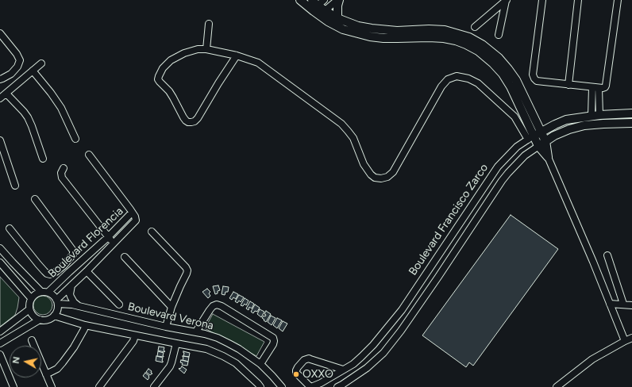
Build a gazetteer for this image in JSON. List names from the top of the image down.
{
  "streets": {
    "main road": ["Boulevard Francisco Zarco"],
    "street": ["Boulevard Florencia", "Boulevard Verona"]
  },
  "crossings": [
    ["Boulevard Florencia", "Boulevard Verona"]
  ],
  "places": ["OXXO"],
  "north": "left"
}
